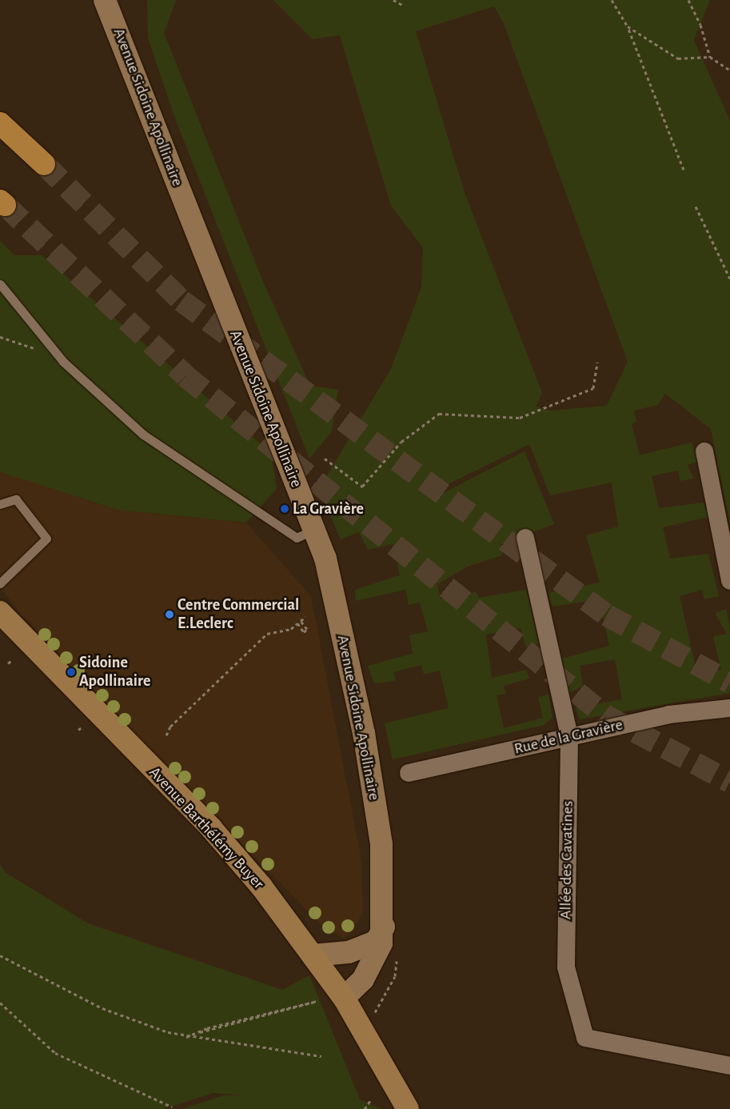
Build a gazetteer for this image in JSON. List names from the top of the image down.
{
  "streets": {
    "main road": ["Avenue Sidoine Apollinaire", "Avenue Barthélémy Buyer"],
    "street": ["Rue de la Gravière", "Allée des Cavatines"]
  },
  "crossings": [
    ["Avenue Sidoine Apollinaire", "Avenue Barthélémy Buyer"],
    ["Rue de la Gravière", "Allée des Cavatines"]
  ],
  "places": ["La Gravière", "Centre Commercial E.Leclerc", "Sidoine Apollinaire"]
}
